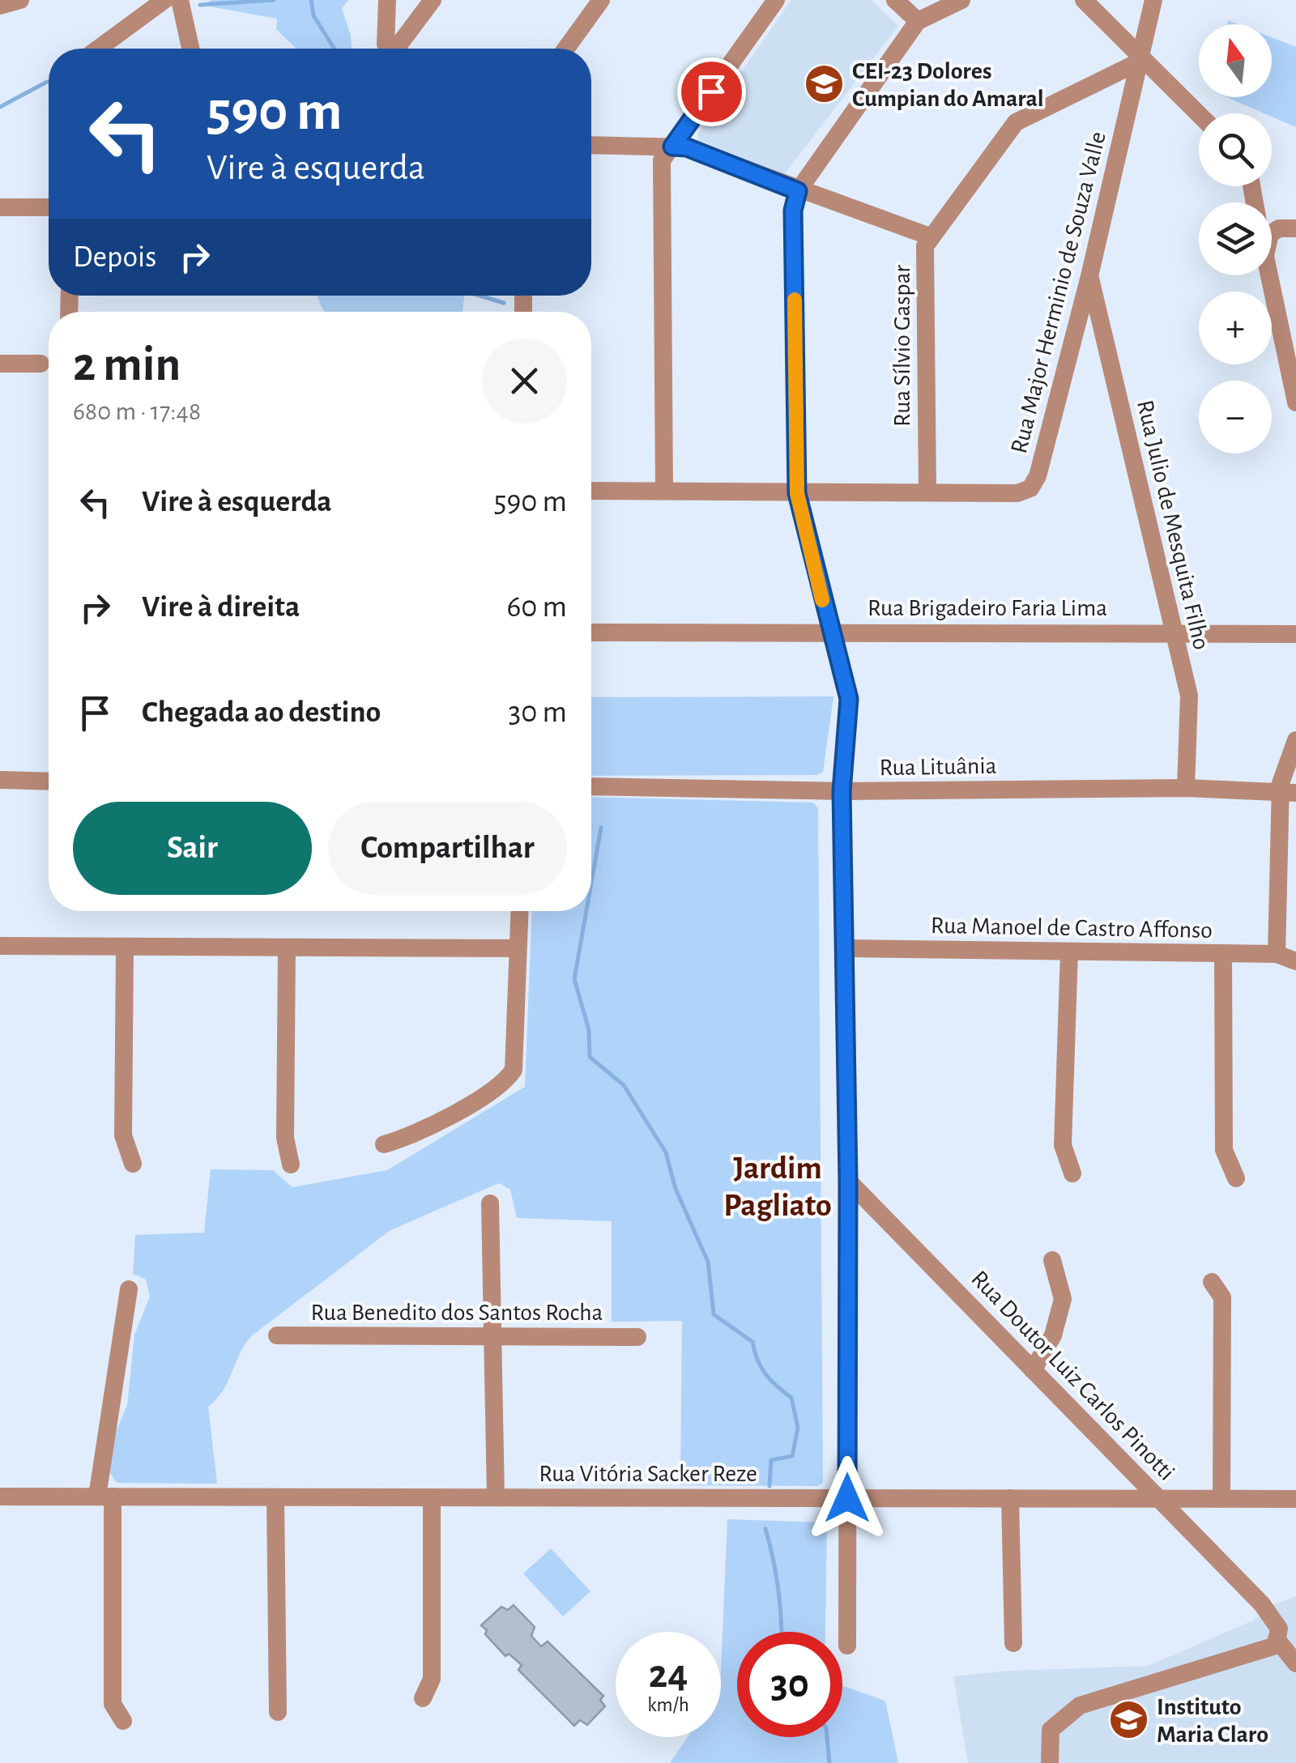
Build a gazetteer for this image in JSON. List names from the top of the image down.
{
  "streets": {
    "street": [
      "Rua Major Herminio de Souza Valle",
      "Rua Sílvio Gaspar",
      "Rua Julio de Mesquita Filho",
      "Rua Brigadeiro Faria Lima",
      "Rua Lituânia",
      "Rua Manoel de Castro Affonso",
      "Rua Benedito dos Santos Rocha",
      "Rua Doutor Luiz Carlos Pinotti",
      "Rua Vitória Sacker Reze"
    ]
  },
  "crossings": [
    ["Rua Major Herminio de Souza Valle", "Rua Sílvio Gaspar"],
    ["Rua Major Herminio de Souza Valle", "Rua Julio de Mesquita Filho"],
    ["Rua Julio de Mesquita Filho", "Rua Brigadeiro Faria Lima"],
    ["Rua Julio de Mesquita Filho", "Rua Lituânia"],
    ["Rua Doutor Luiz Carlos Pinotti", "Rua Vitória Sacker Reze"]
  ],
  "districts": ["Jardim Pagliato"],
  "places": {
    "school or university": ["CEI-23 Dolores Cumpian do Amaral", "Instituto Maria Claro"]
  },
  "north": "top",
  "page": {
    "map_buttons": ["+", "−"],
    "turn": ["590 m", "Vire à esquerda"],
    "then": "Depois",
    "heading": ["2 min", "680 m · 17:48"],
    "list": [
      {
        "name": "Vire à esquerda",
        "value": "590 m"
      },
      {
        "name": "Vire à direita",
        "value": "60 m"
      },
      {
        "name": "Chegada ao destino",
        "value": "30 m"
      }
    ],
    "buttons": ["Sair", "Compartilhar"],
    "speed": "24 km/h",
    "limit": "30"
  }
}
